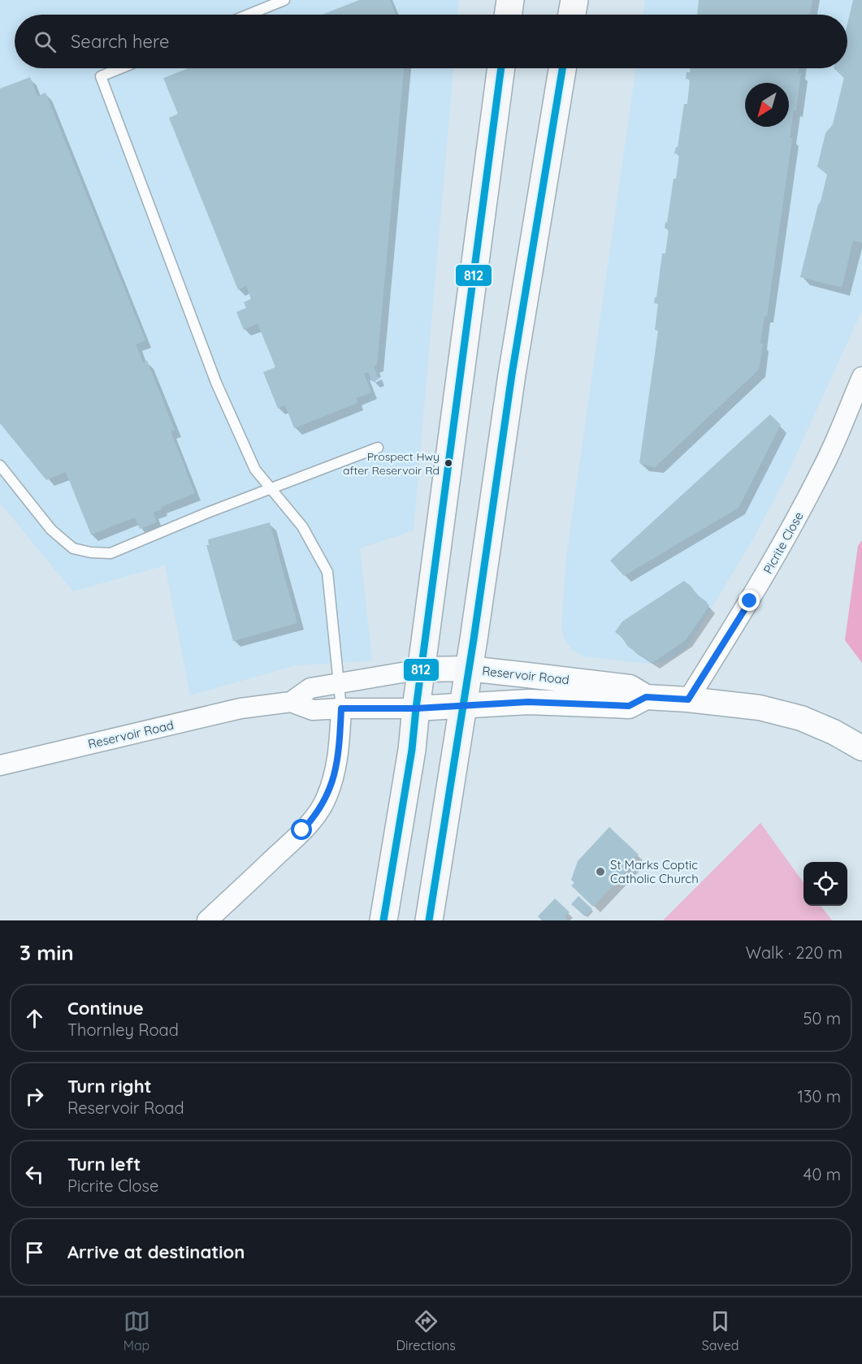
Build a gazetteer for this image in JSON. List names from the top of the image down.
{
  "streets": {
    "street": ["Picrite Close", "Reservoir Road"]
  },
  "crossings": [
    ["Picrite Close", "Reservoir Road"]
  ],
  "places": ["Prospect Hwy after Reservoir Rd", "St Marks Coptic Catholic Church"],
  "lines": ["transit line 812"],
  "north": "bottom left",
  "page": {
    "search": "Search here",
    "heading": ["3 min", "Walk · 220 m"],
    "list": [
      ["Continue", "Thornley Road", "50 m"],
      ["Turn right", "Reservoir Road", "130 m"],
      ["Turn left", "Picrite Close", "40 m"],
      "Arrive at destination"
    ],
    "nav": ["Map", "Directions", "Saved"]
  }
}
